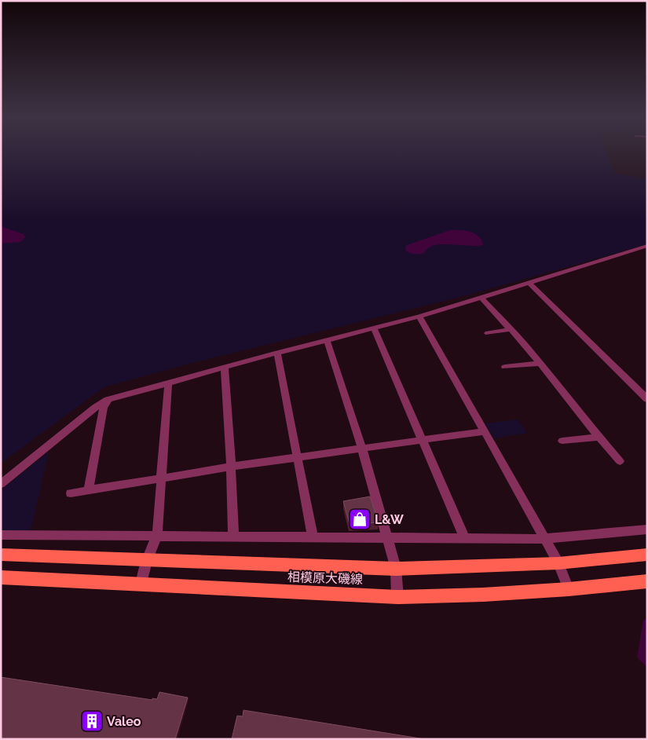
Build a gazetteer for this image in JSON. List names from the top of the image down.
{
  "streets": {
    "main road": ["相模原大磯線"]
  },
  "places": {
    "shop": ["L&W"],
    "building": ["Valeo"]
  }
}
